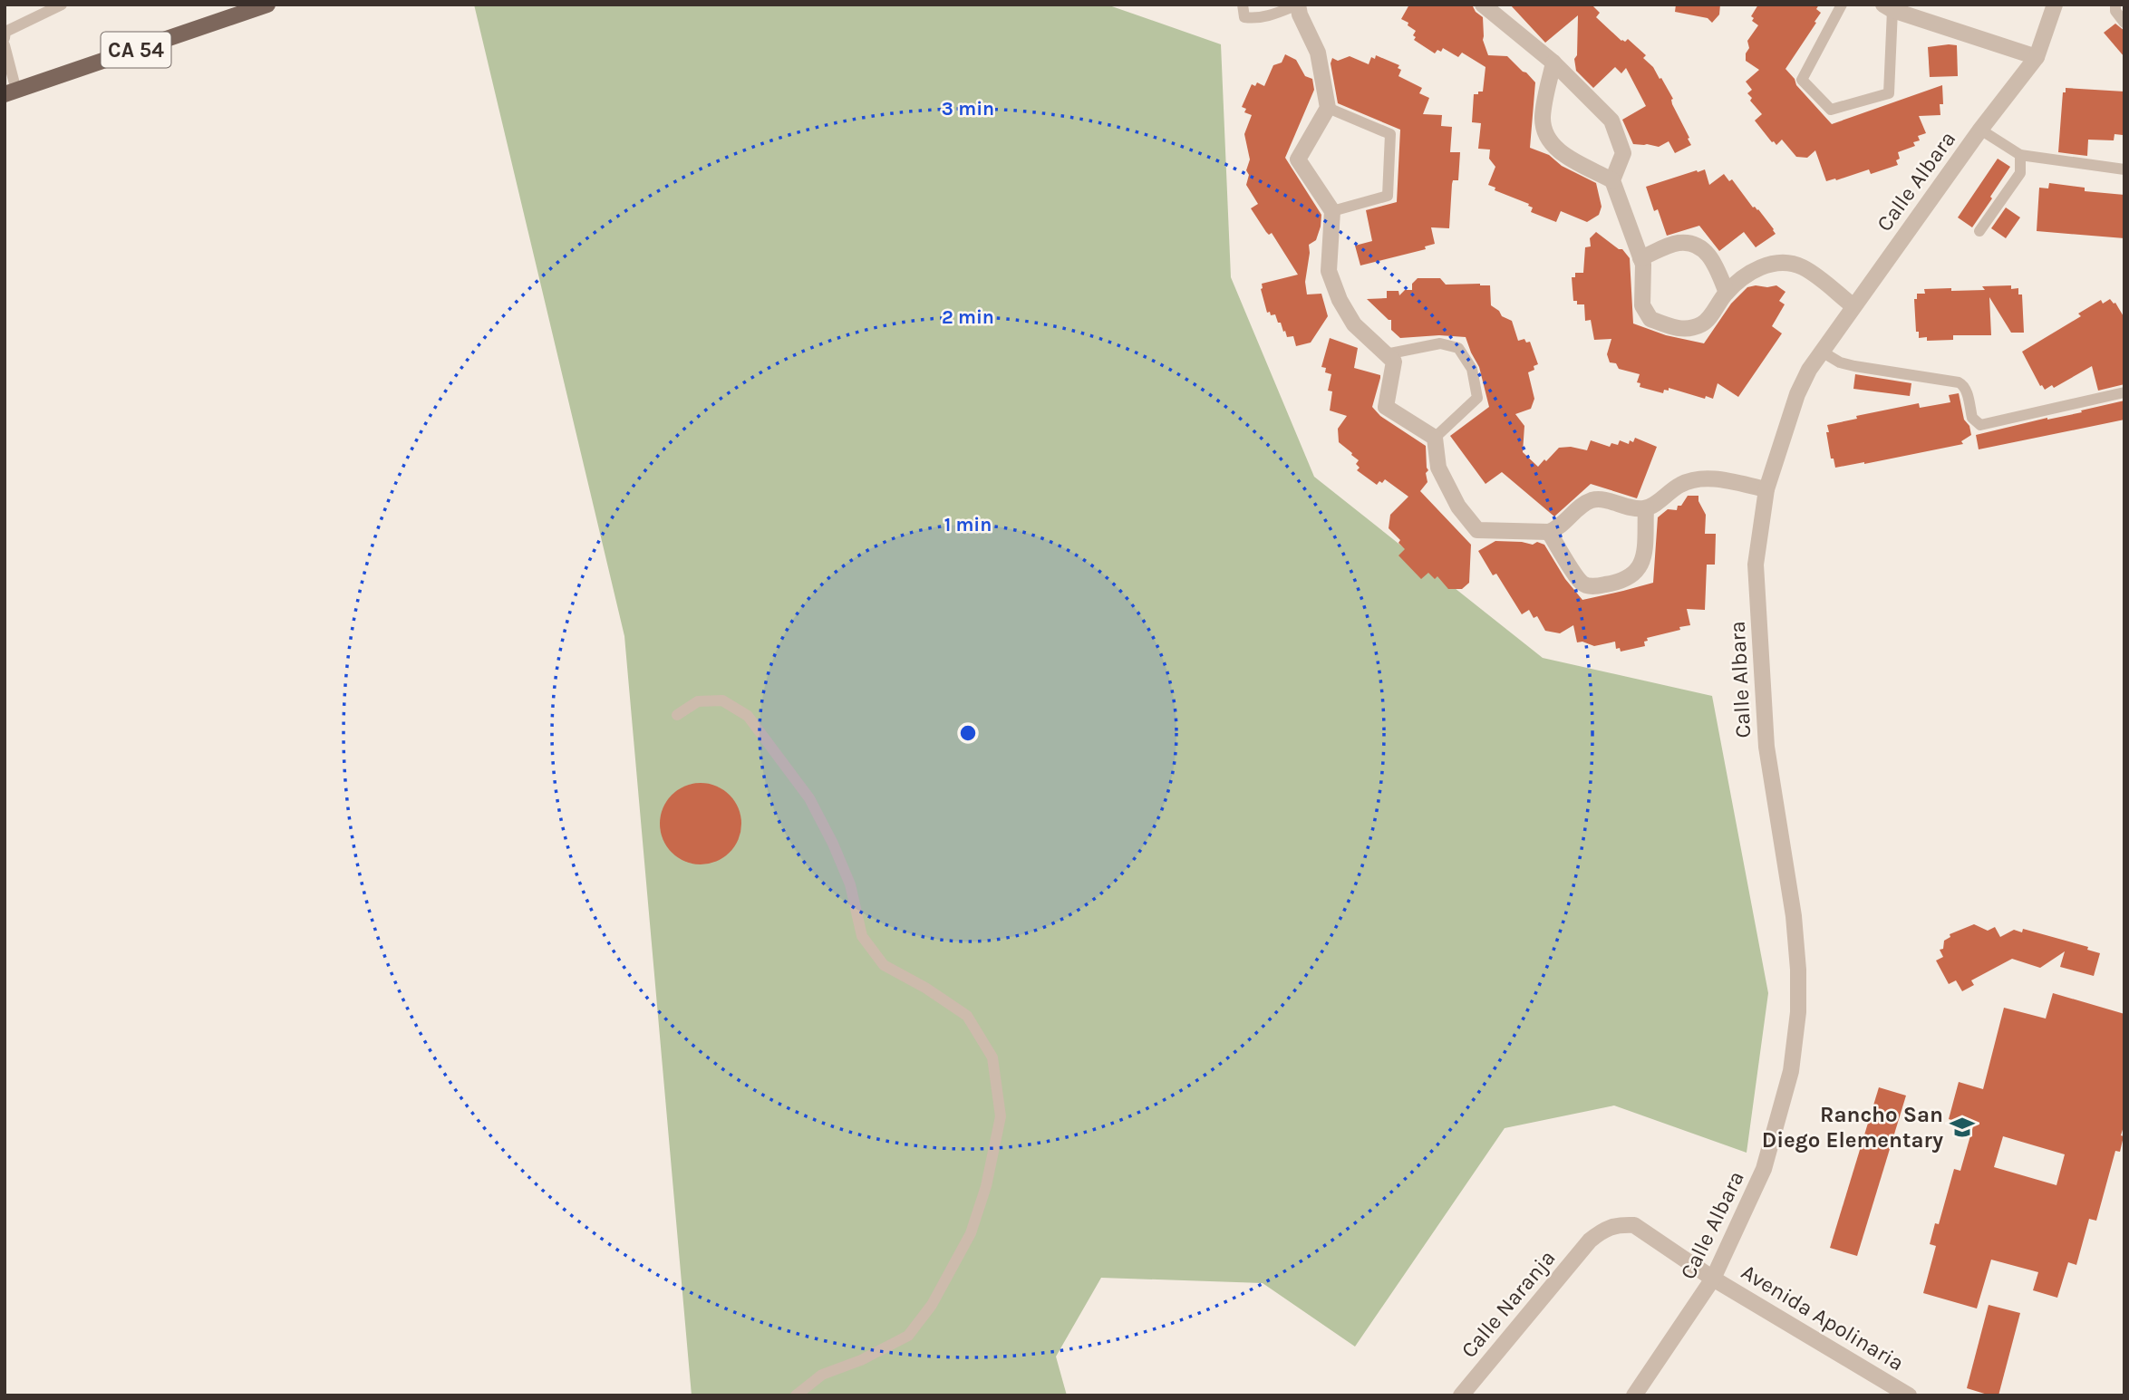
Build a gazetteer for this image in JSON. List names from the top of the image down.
{
  "streets": {
    "main road": ["CA 54"],
    "street": ["Calle Albara", "Calle Naranja", "Avenida Apolinaria"]
  },
  "crossings": [
    ["Calle Albara", "Calle Naranja"],
    ["Calle Albara", "Avenida Apolinaria"],
    ["Calle Naranja", "Avenida Apolinaria"]
  ],
  "places": {
    "school or university": ["Rancho San Diego Elementary"]
  },
  "rings": ["3 min", "2 min", "1 min"]
}
